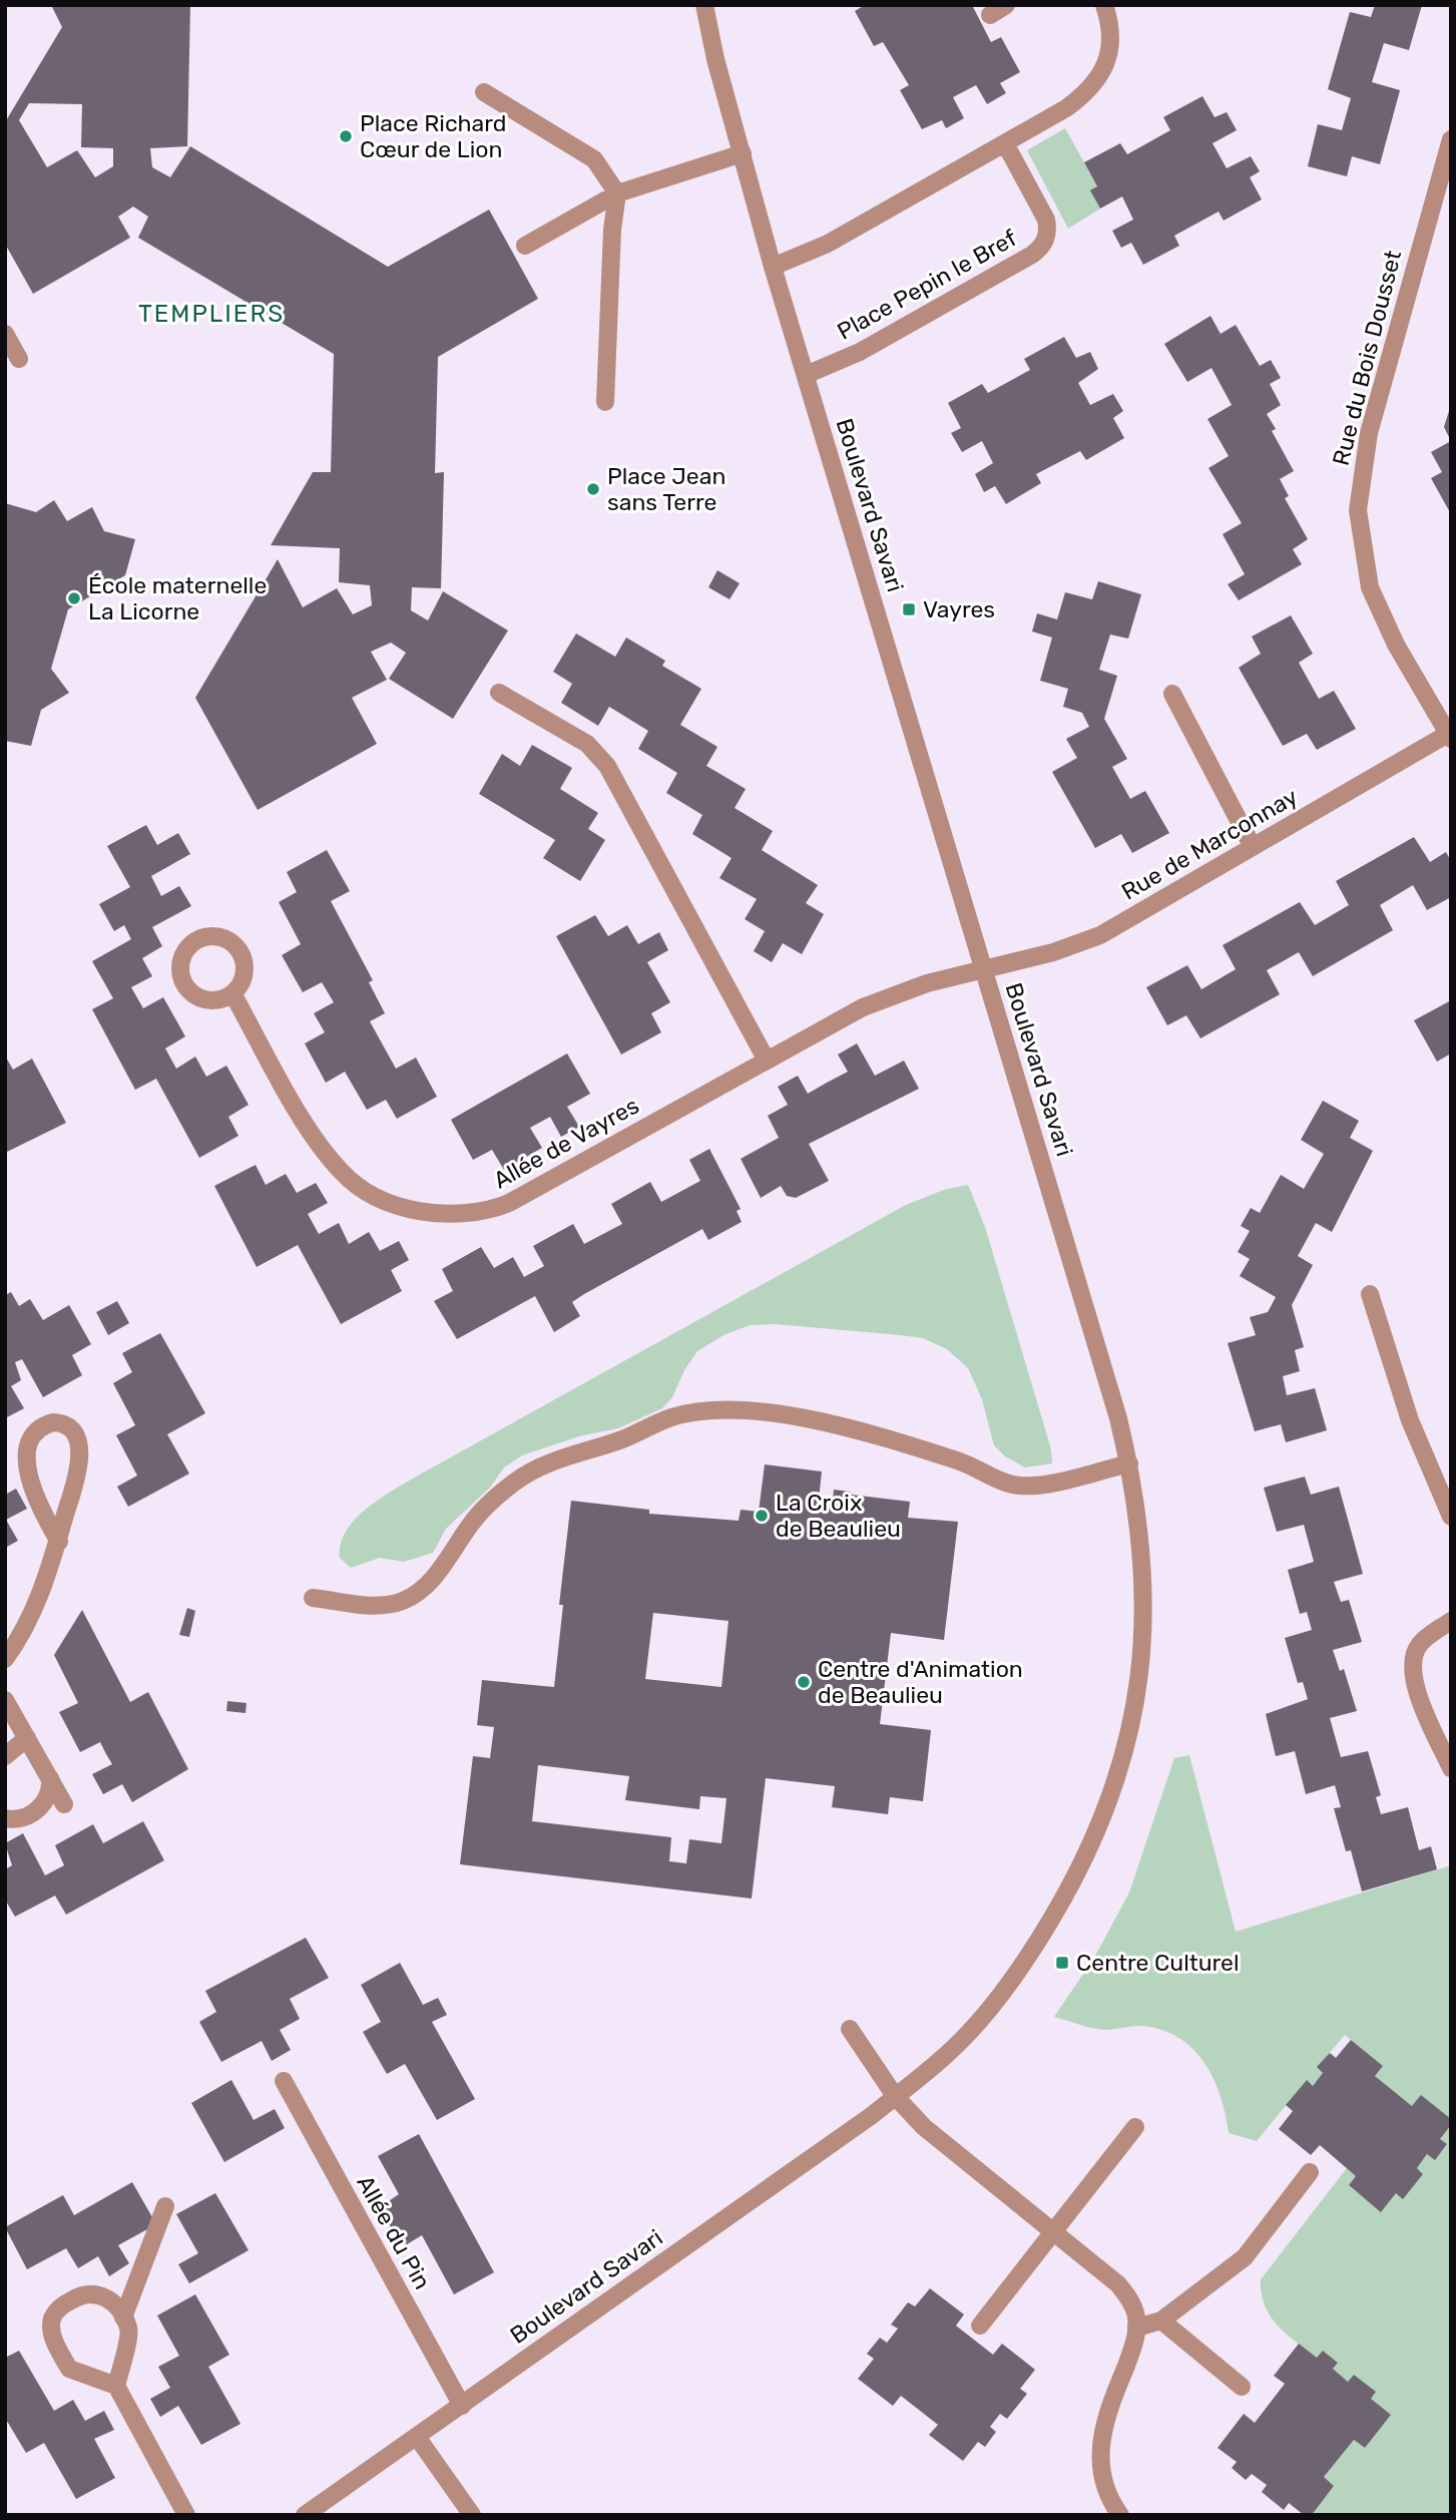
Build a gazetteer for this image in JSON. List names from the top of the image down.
{
  "streets": {
    "street": [
      "Place Pepin le Bref",
      "Rue du Bois Dousset",
      "Boulevard Savari",
      "Rue de Marconnay",
      "Allée de Vayres",
      "Allée du Pin"
    ]
  },
  "crossings": [
    ["Place Pepin le Bref", "Boulevard Savari"],
    ["Rue du Bois Dousset", "Rue de Marconnay"],
    ["Boulevard Savari", "Rue de Marconnay"],
    ["Boulevard Savari", "Allée de Vayres"],
    ["Boulevard Savari", "Allée du Pin"],
    ["Rue de Marconnay", "Allée de Vayres"]
  ],
  "districts": ["TEMPLIERS"],
  "places": {
    "other": [
      "Place Richard Cœur de Lion",
      "Place Jean sans Terre",
      "École maternelle La Licorne",
      "La Croix de Beaulieu",
      "Centre d'Animation de Beaulieu"
    ],
    "transit": ["Vayres", "Centre Culturel"]
  }
}
